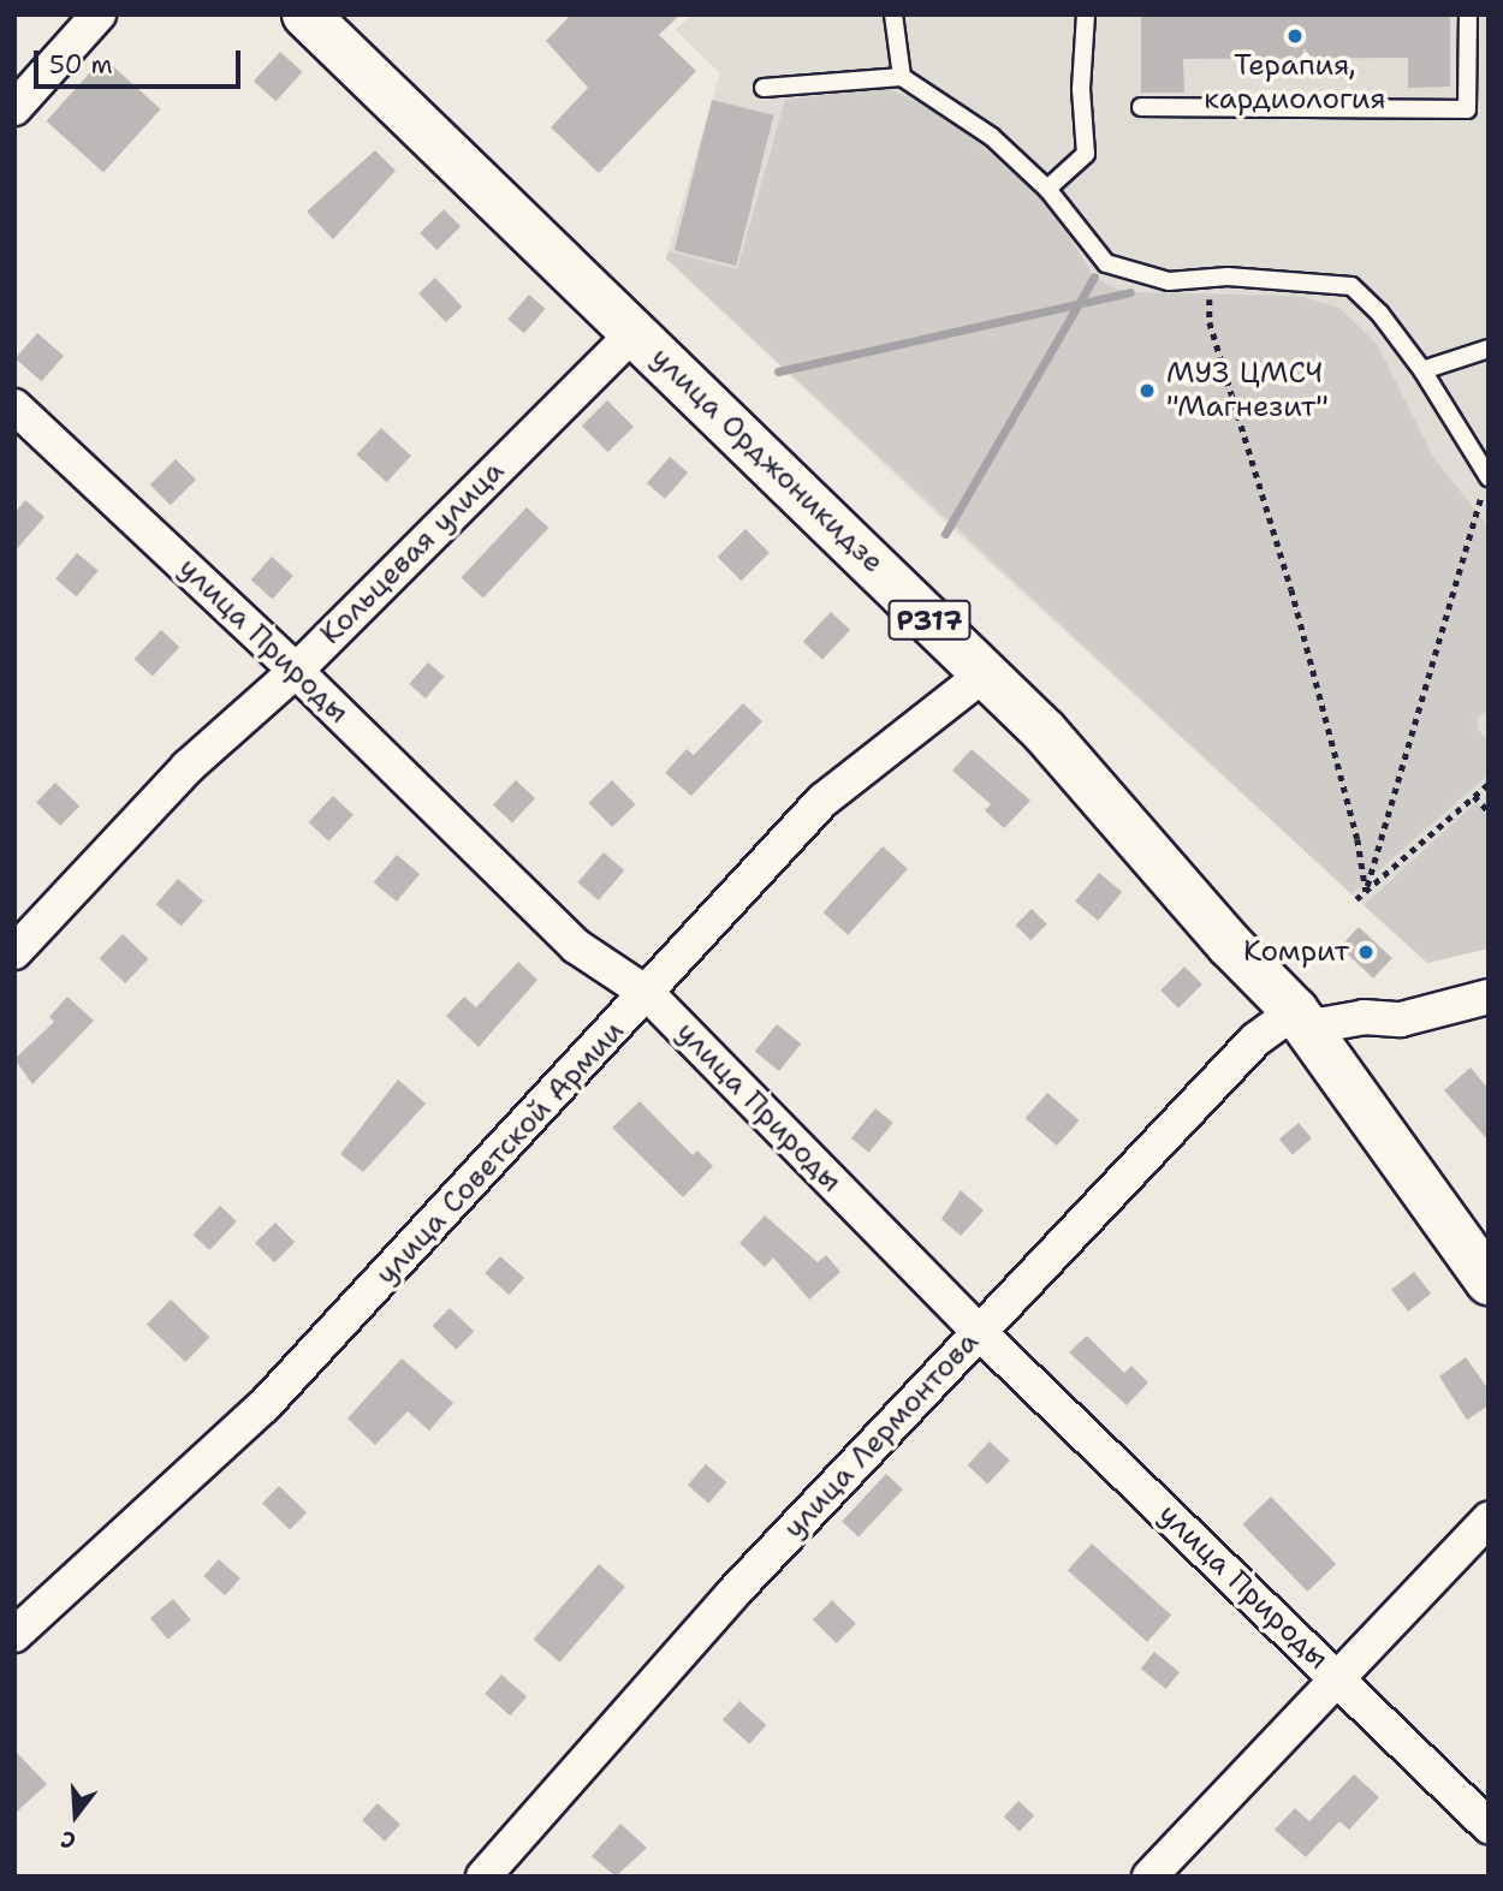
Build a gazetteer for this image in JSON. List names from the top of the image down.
{
  "streets": {
    "main road": ["улица Орджоникидзе", "Р317"],
    "street": [
      "Кольцевая улица",
      "улица Природы",
      "улица Советской Армии",
      "улица Лермонтова"
    ]
  },
  "crossings": [
    ["улица Орджоникидзе", "Кольцевая улица"],
    ["улица Орджоникидзе", "улица Советской Армии"],
    ["улица Орджоникидзе", "улица Лермонтова"],
    ["Кольцевая улица", "улица Природы"],
    ["улица Природы", "улица Советской Армии"],
    ["улица Природы", "улица Лермонтова"]
  ],
  "places": ["Терапия, кардиология", "МУЗ ЦМСЧ \"Магнезит\"", "Комрит"],
  "scale_bar": "50 m",
  "north": "bottom"
}
